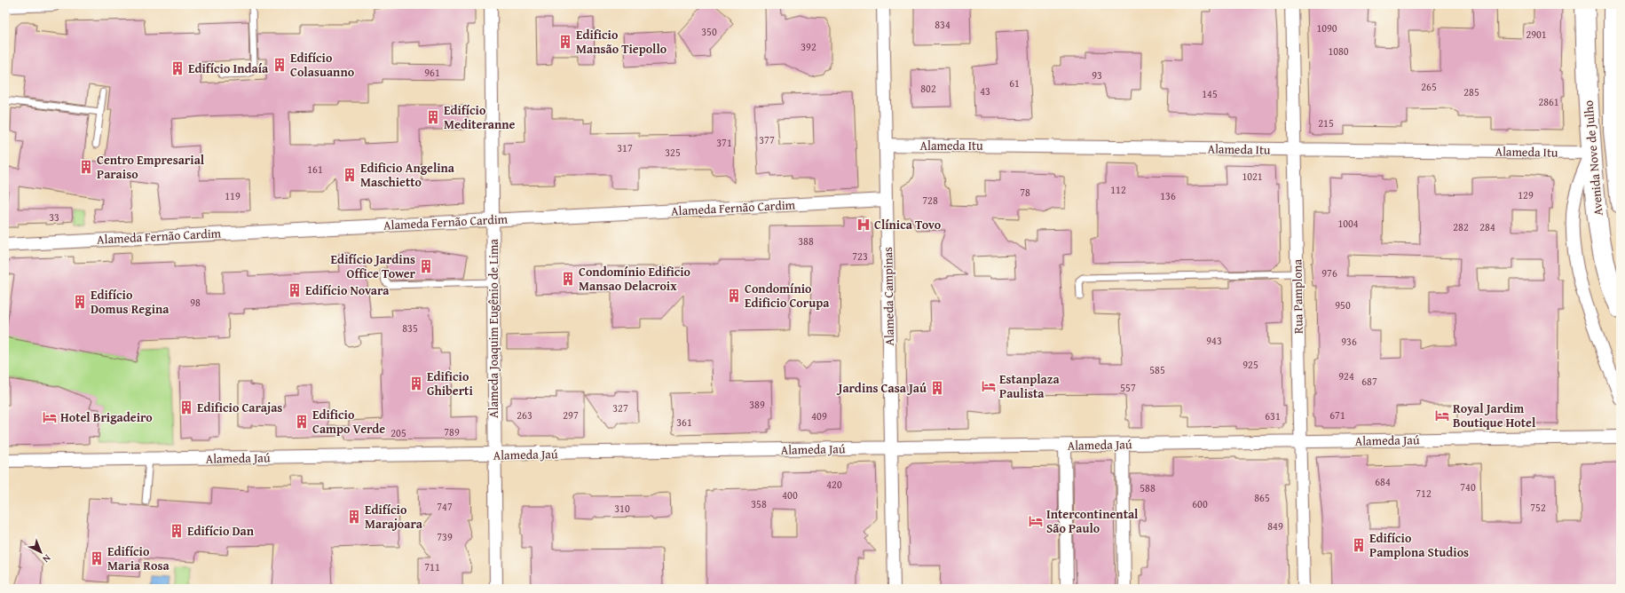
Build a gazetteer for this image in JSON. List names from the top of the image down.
{
  "streets": {
    "main road": ["Avenida Nove de Julho"],
    "street": [
      "Alameda Itu",
      "Alameda Fernão Cardim",
      "Alameda Campinas",
      "Rua Pamplona",
      "Alameda Joaquim Eugênio de Lima",
      "Alameda Jaú"
    ]
  },
  "crossings": [
    ["Alameda Itu", "Avenida Nove de Julho"],
    ["Alameda Itu", "Alameda Campinas"],
    ["Alameda Itu", "Rua Pamplona"],
    ["Alameda Fernão Cardim", "Alameda Campinas"],
    ["Alameda Fernão Cardim", "Alameda Joaquim Eugênio de Lima"],
    ["Alameda Campinas", "Alameda Jaú"],
    ["Rua Pamplona", "Alameda Jaú"],
    ["Alameda Joaquim Eugênio de Lima", "Alameda Jaú"]
  ],
  "places": {
    "building": [
      "Edificio Mansão Tiepollo",
      "Edifício Colasuanno",
      "Edifício Indaía",
      "Edifício Mediteranne",
      "Centro Empresarial Paraiso",
      "Edificio Angelina Maschietto",
      "Edifício Jardins Office Tower",
      "Condomínio Edificio Mansao Delacroix",
      "Edifício Novara",
      "Condomínio Edificio Corupa",
      "Edifício Domus Regina",
      "Edificio Ghiberti",
      "Jardins Casa Jaú",
      "Edificio Carajas",
      "Edificio Campo Verde",
      "Edifício Marajoara",
      "Edifício Dan",
      "Edifício Pamplona Studios",
      "Edifício Maria Rosa"
    ],
    "hospital": ["Clínica Tovo"],
    "hotel": [
      "Estanplaza Paulista",
      "Royal Jardim Boutique Hotel",
      "Hotel Brigadeiro",
      "Intercontinental São Paulo"
    ]
  },
  "house_numbers": [
    "834",
    "1090",
    "350",
    "2901",
    "392",
    "1080",
    "961",
    "93",
    "61",
    "265",
    "802",
    "43",
    "285",
    "145",
    "2861",
    "215",
    "377",
    "371",
    "317",
    "325",
    "161",
    "1021",
    "112",
    "78",
    "129",
    "119",
    "136",
    "728",
    "33",
    "1004",
    "282",
    "284",
    "388",
    "723",
    "976",
    "98",
    "950",
    "835",
    "943",
    "936",
    "925",
    "585",
    "924",
    "687",
    "557",
    "389",
    "327",
    "263",
    "297",
    "671",
    "409",
    "631",
    "361",
    "789",
    "205",
    "684",
    "420",
    "740",
    "588",
    "712",
    "400",
    "865",
    "358",
    "600",
    "747",
    "752",
    "310",
    "849",
    "739",
    "711"
  ],
  "north": "bottom right"
}
